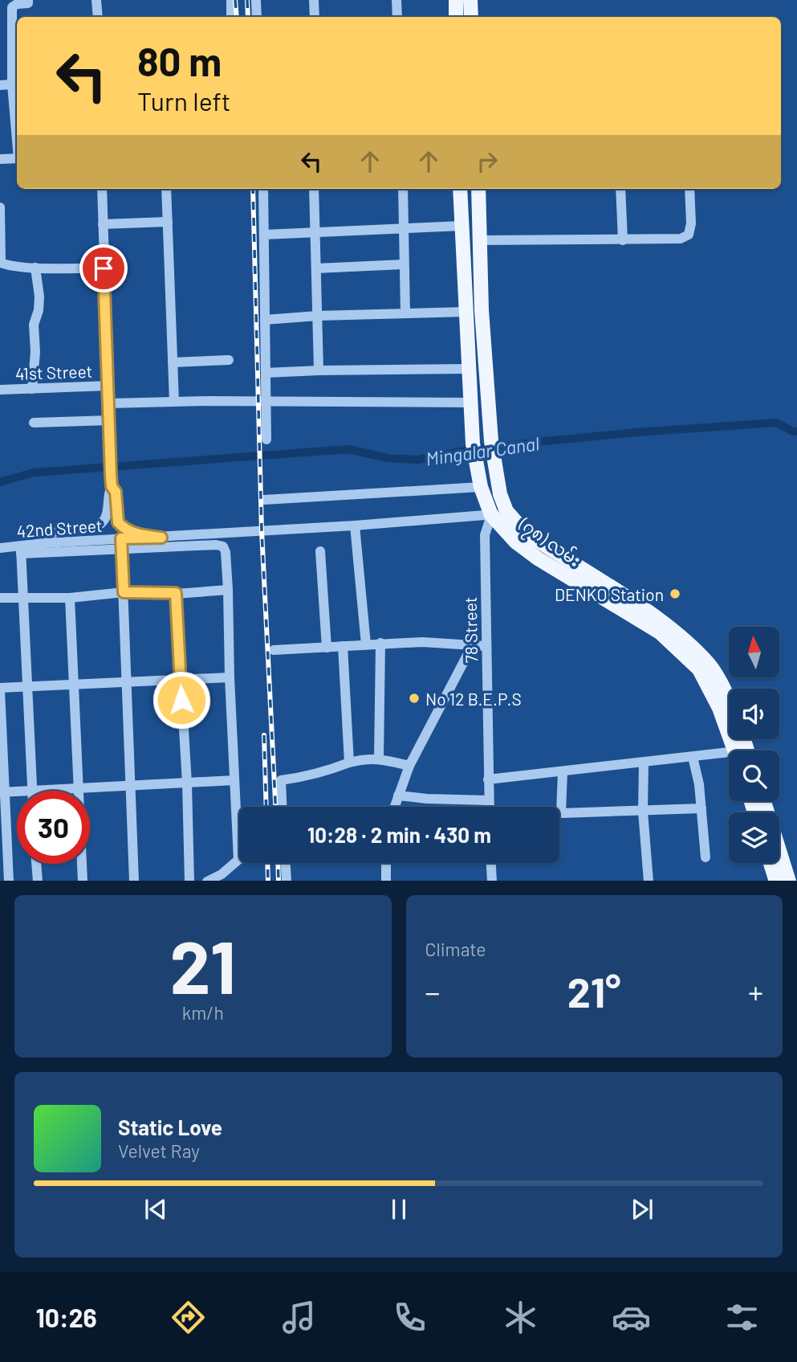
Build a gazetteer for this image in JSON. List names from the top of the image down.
{
  "streets": {
    "main road": ["(၇၈) လမ်း"],
    "street": ["41st Street", "42nd Street", "78 Street"]
  },
  "crossings": [
    ["(၇၈) လမ်း", "78 Street"]
  ],
  "water": ["Mingalar Canal"],
  "places": ["DENKO Station", "No 12 B.E.P.S"],
  "north": "top",
  "page": {
    "turn": ["80 m", "Turn left"],
    "limit": "30",
    "trip": "10:28 · 2 min · 430 m",
    "tile": [
      ["21", "km/h"],
      "Climate"
    ],
    "heat": ["−", "21°", "+"],
    "song": ["Static Love", "Velvet Ray"],
    "tabs": "10:26"
  }
}
